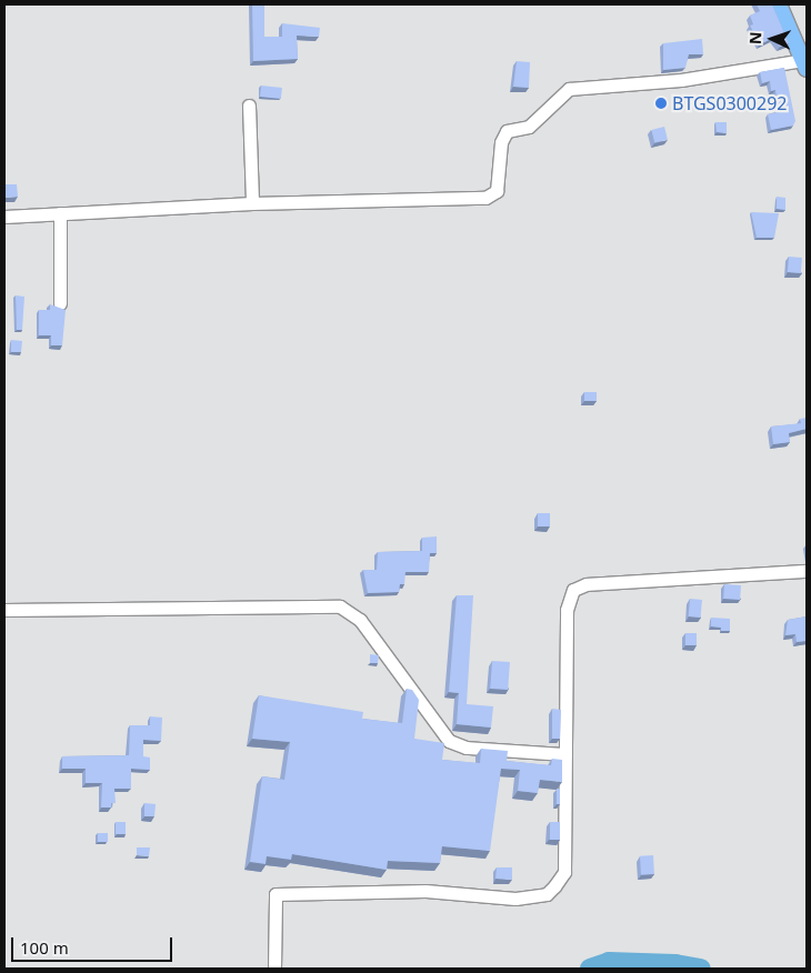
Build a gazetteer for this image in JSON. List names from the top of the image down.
{
  "places": ["BTGS0300292"],
  "scale_bar": "100 m",
  "north": "left"
}
